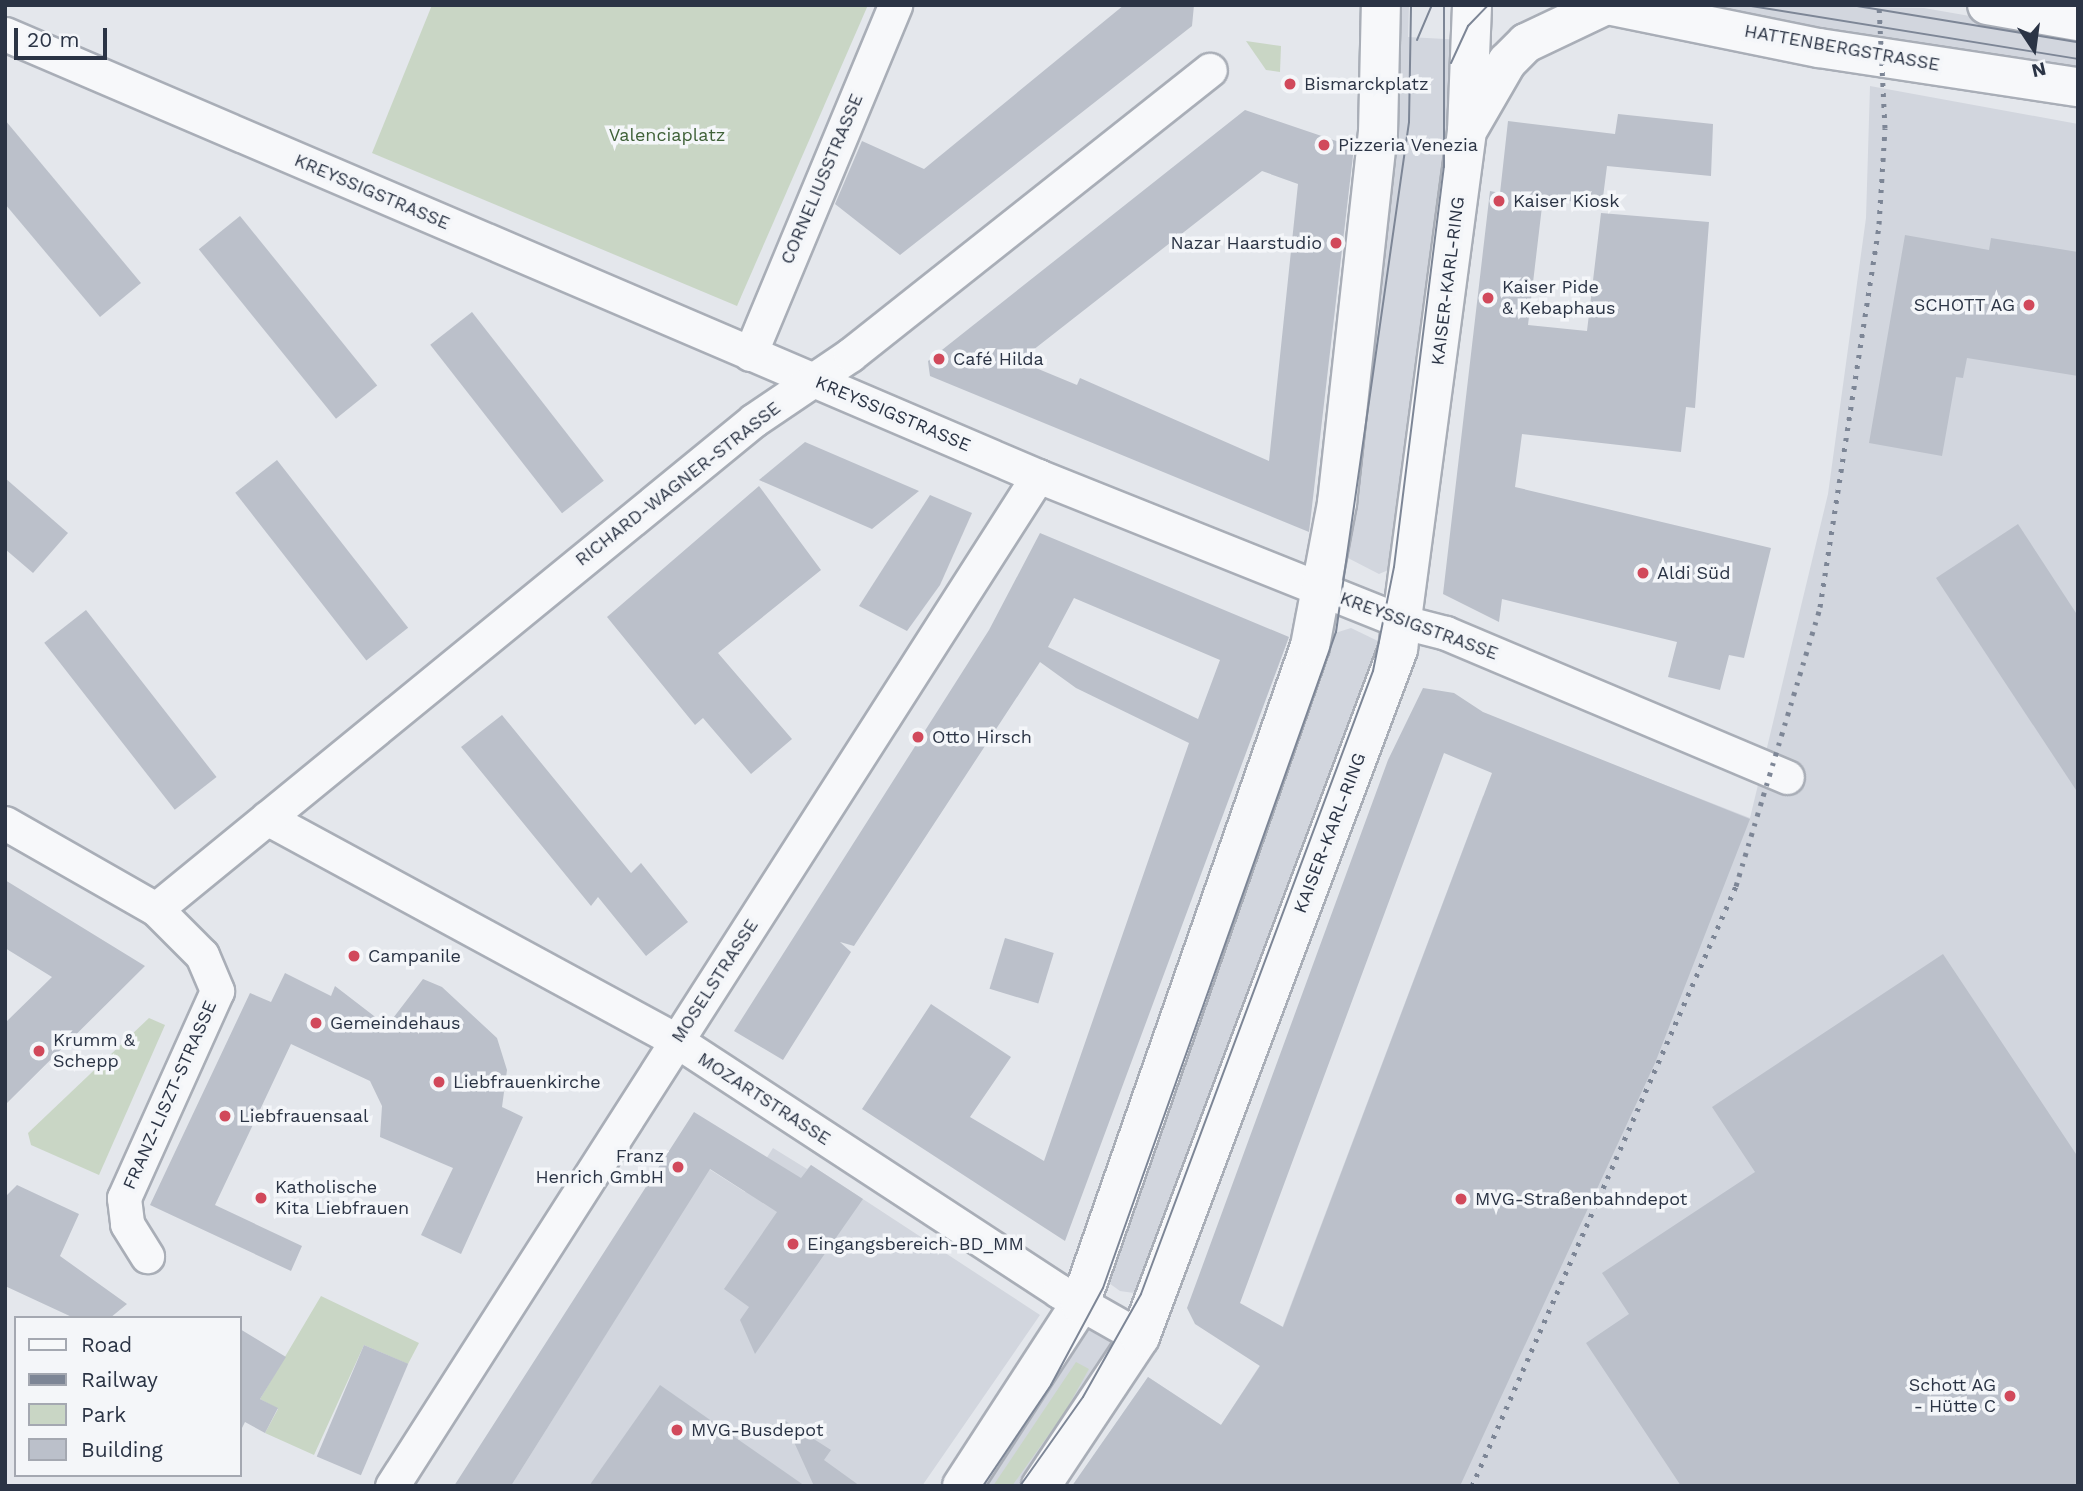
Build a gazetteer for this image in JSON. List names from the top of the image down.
{
  "streets": {
    "street": [
      "HATTENBERGSTRASSE",
      "CORNELIUSSTRASSE",
      "KREYSSIGSTRASSE",
      "KAISER-KARL-RING",
      "RICHARD-WAGNER-STRASSE",
      "MOSELSTRASSE",
      "FRANZ-LISZT-STRASSE",
      "MOZARTSTRASSE"
    ]
  },
  "crossings": [
    ["HATTENBERGSTRASSE", "KAISER-KARL-RING"],
    ["CORNELIUSSTRASSE", "KREYSSIGSTRASSE"],
    ["KREYSSIGSTRASSE", "KAISER-KARL-RING"],
    ["KREYSSIGSTRASSE", "RICHARD-WAGNER-STRASSE"],
    ["KREYSSIGSTRASSE", "MOSELSTRASSE"],
    ["KAISER-KARL-RING", "MOZARTSTRASSE"],
    ["RICHARD-WAGNER-STRASSE", "FRANZ-LISZT-STRASSE"],
    ["RICHARD-WAGNER-STRASSE", "MOZARTSTRASSE"],
    ["MOSELSTRASSE", "MOZARTSTRASSE"]
  ],
  "parks": ["Valenciaplatz"],
  "places": [
    "Bismarckplatz",
    "Pizzeria Venezia",
    "Kaiser Kiosk",
    "Nazar Haarstudio",
    "Kaiser Pide & Kebaphaus",
    "SCHOTT AG",
    "Café Hilda",
    "Aldi Süd",
    "Otto Hirsch",
    "Campanile",
    "Gemeindehaus",
    "Krumm & Schepp",
    "Liebfrauenkirche",
    "Liebfrauensaal",
    "Franz Henrich GmbH",
    "Katholische Kita Liebfrauen",
    "MVG-Straßenbahndepot",
    "Eingangsbereich-BD_MM",
    "Schott AG - Hütte C",
    "MVG-Busdepot"
  ],
  "legend": [
    "Road",
    "Railway",
    "Park",
    "Building"
  ],
  "scale_bar": "20 m",
  "north": "bottom"
}
